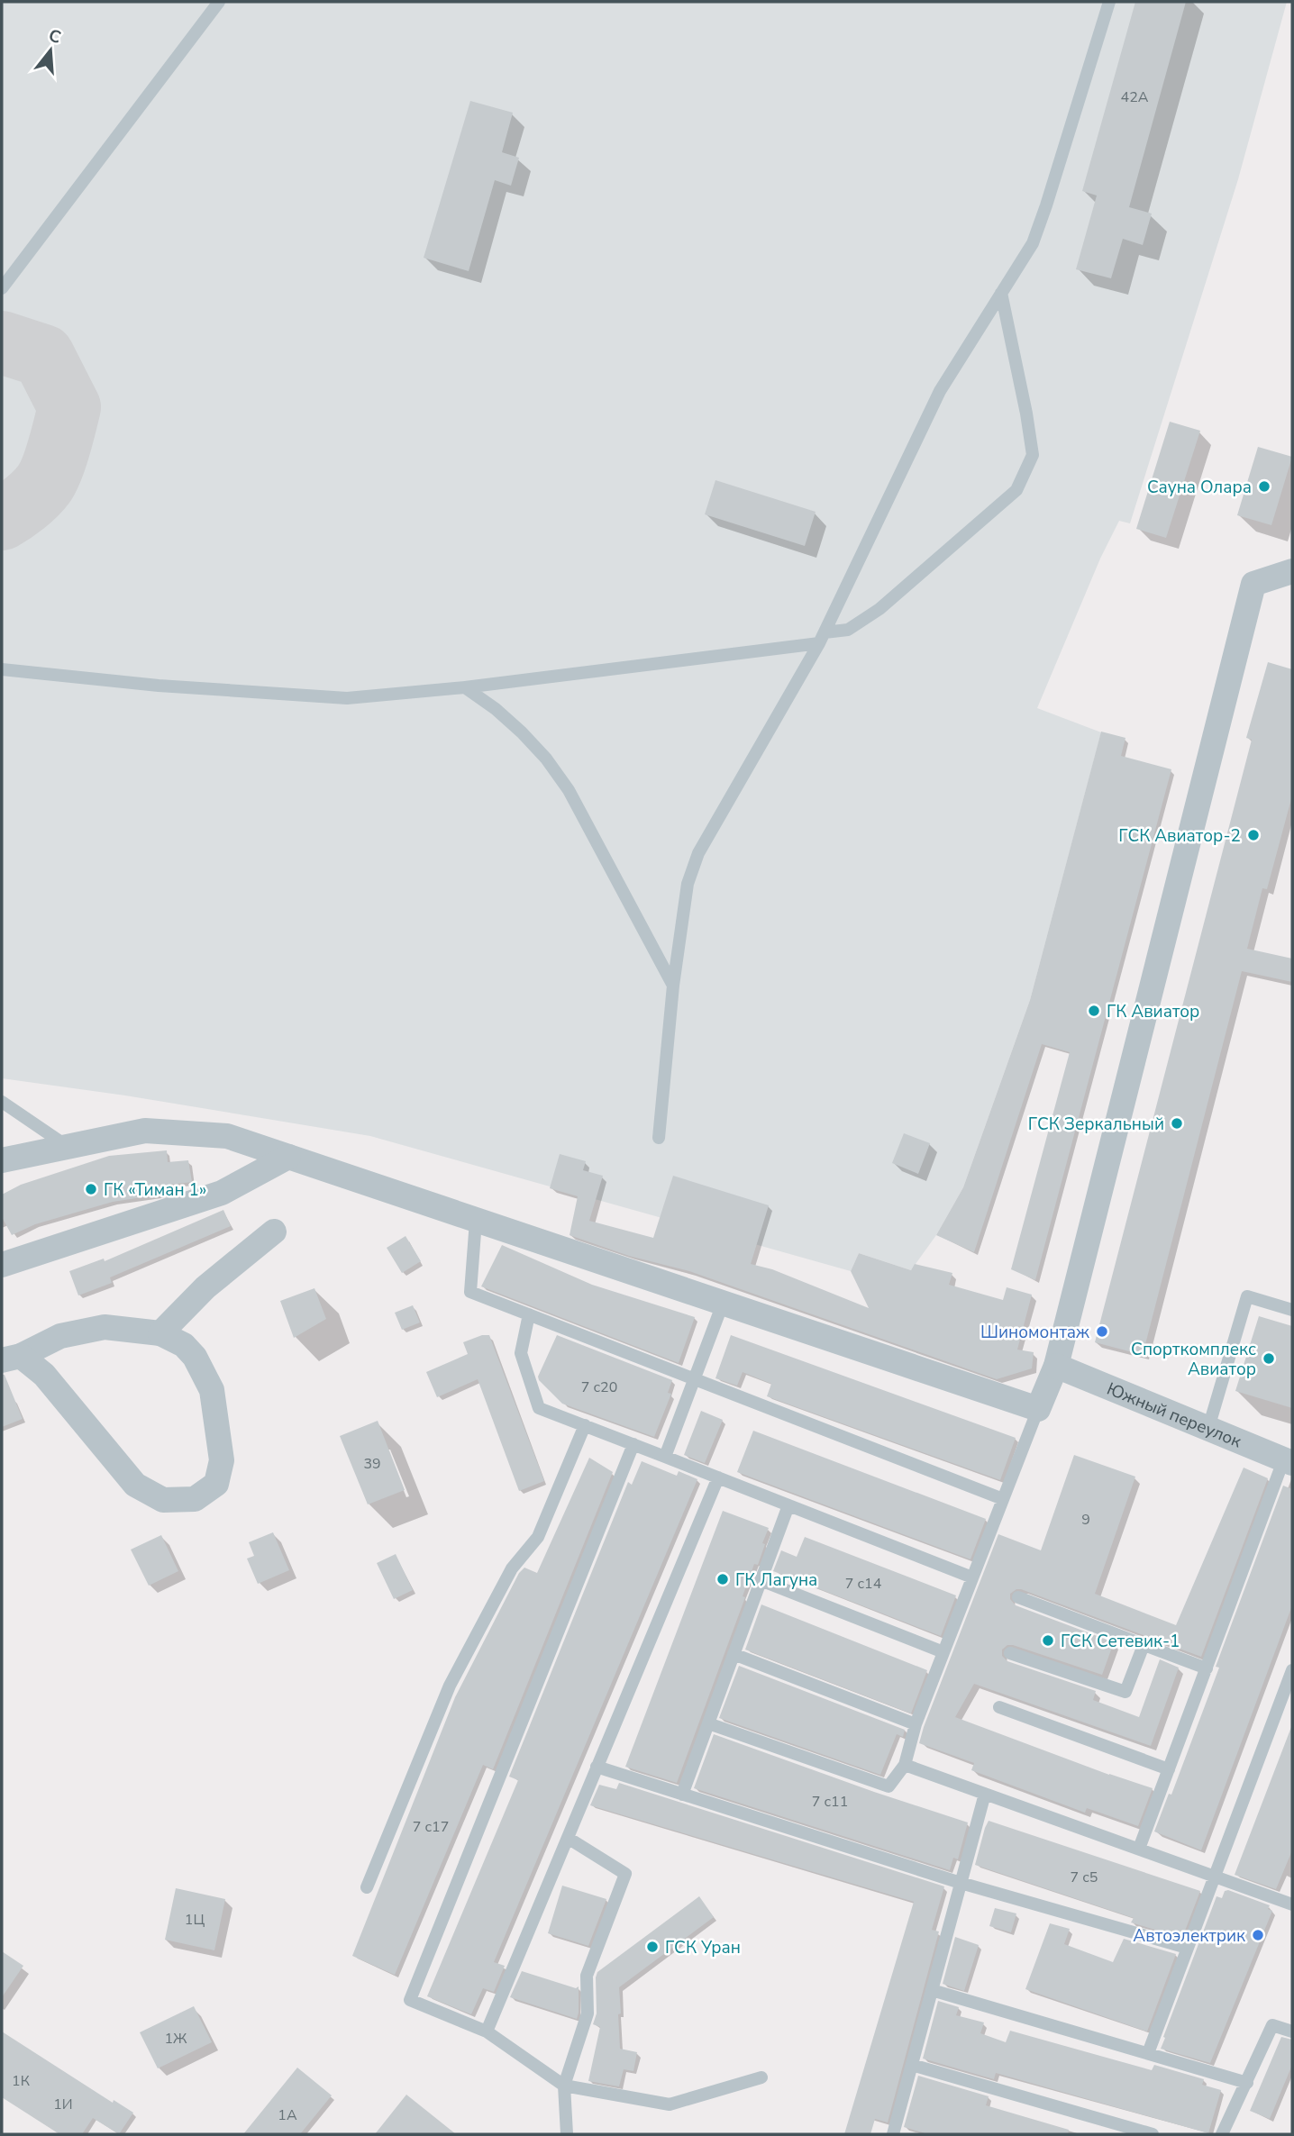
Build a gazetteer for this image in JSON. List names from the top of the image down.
{
  "streets": {
    "street": ["Южный переулок"]
  },
  "places": [
    "Сауна Олара",
    "ГСК Авиатор-2",
    "ГК Авиатор",
    "ГСК Зеркальный",
    "ГК «Тиман 1»",
    "Шиномонтаж",
    "Спорткомплекс Авиатор",
    "ГК Лагуна",
    "ГСК Сетевик-1",
    "Автоэлектрик",
    "ГСК Уран"
  ],
  "house_numbers": [
    "42А",
    "7 с20",
    "39",
    "9",
    "7 с14",
    "7 с11",
    "7 с17",
    "7 с5",
    "1Ц",
    "1Ж",
    "1К",
    "1И",
    "1А"
  ],
  "north": "top"
}
